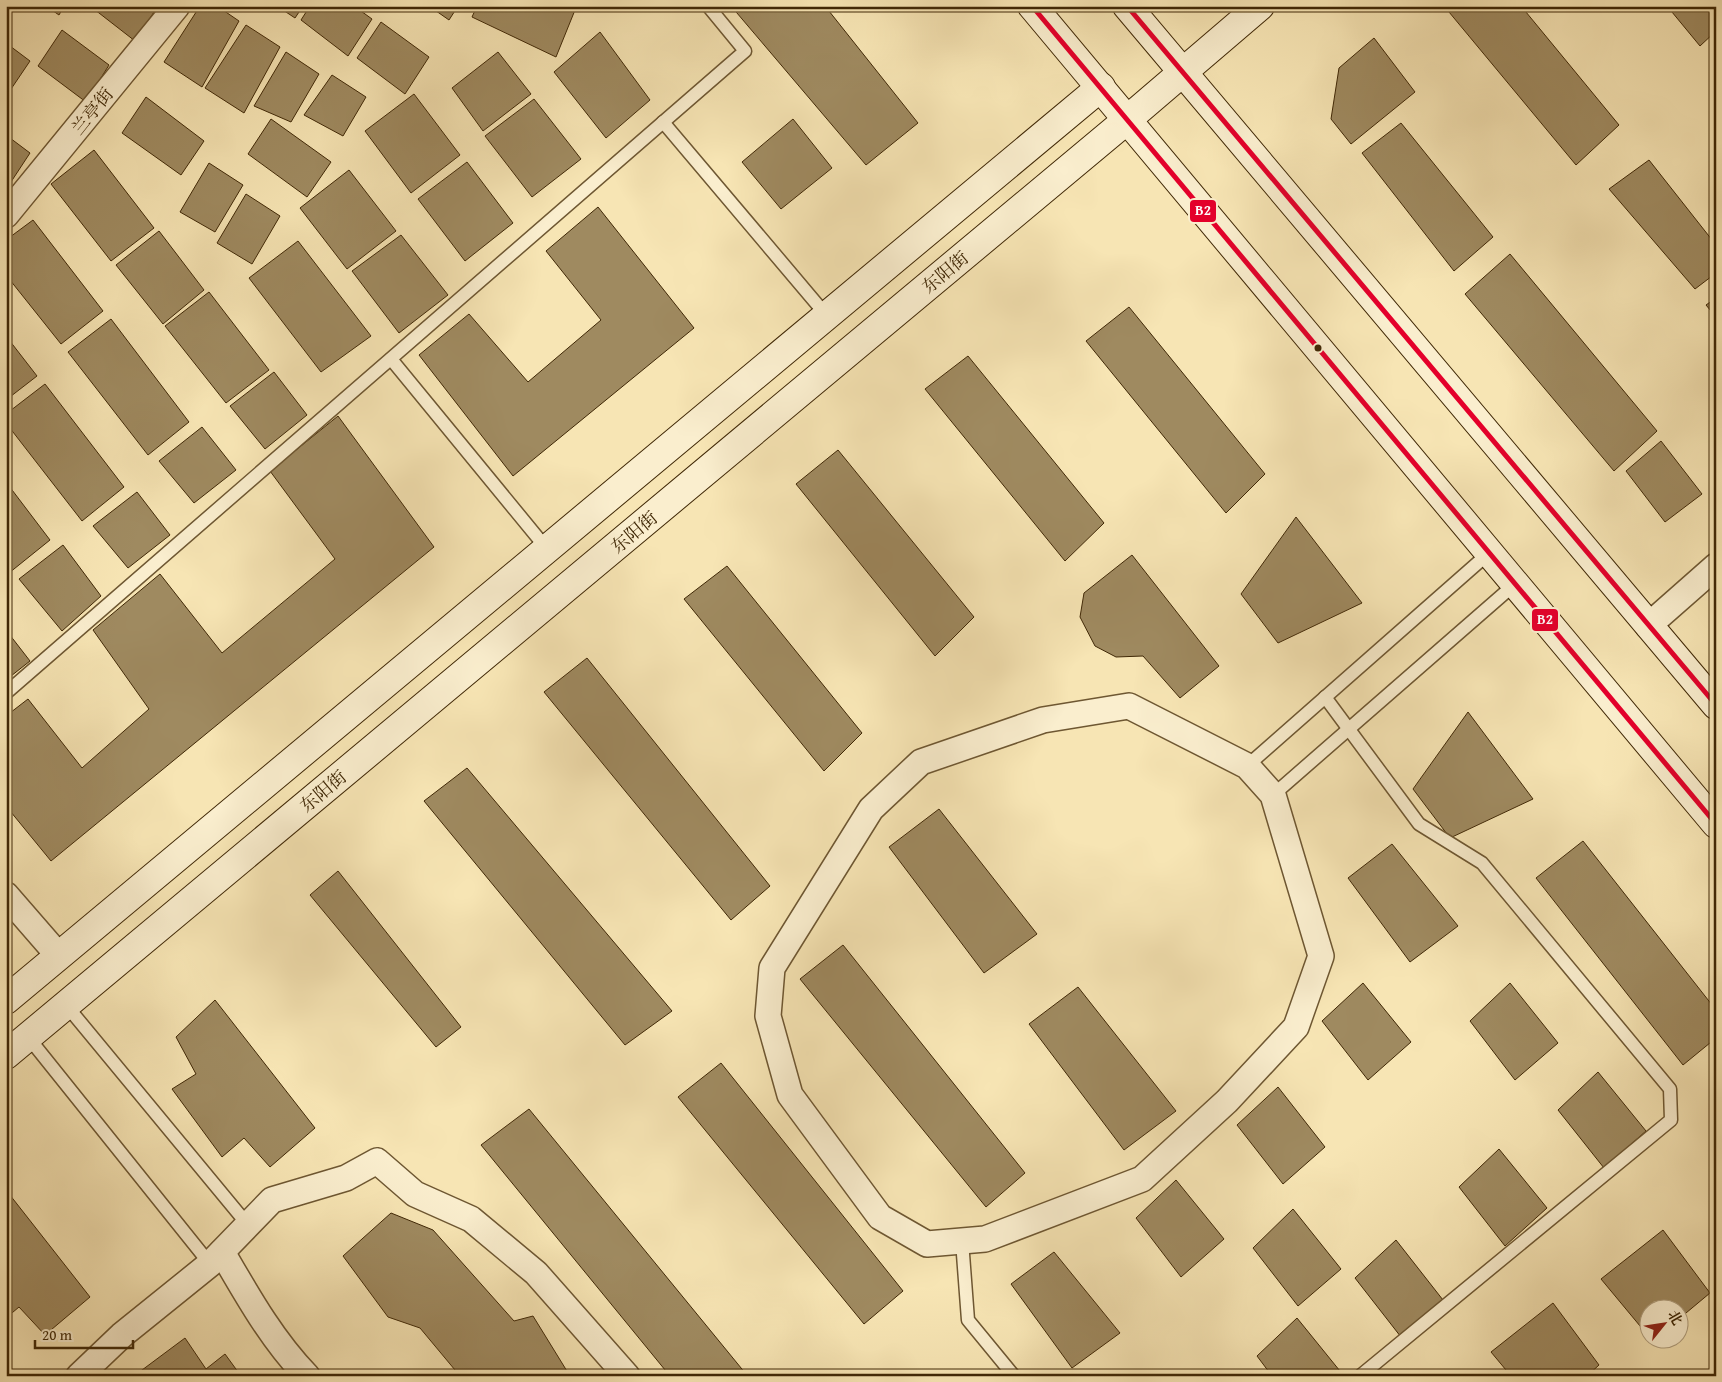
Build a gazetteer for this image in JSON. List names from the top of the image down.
{
  "streets": {
    "main road": ["东阳街"],
    "street": ["兰亭街"]
  },
  "lines": ["transit line B2"],
  "scale_bar": "20 m",
  "north": "top right"
}
